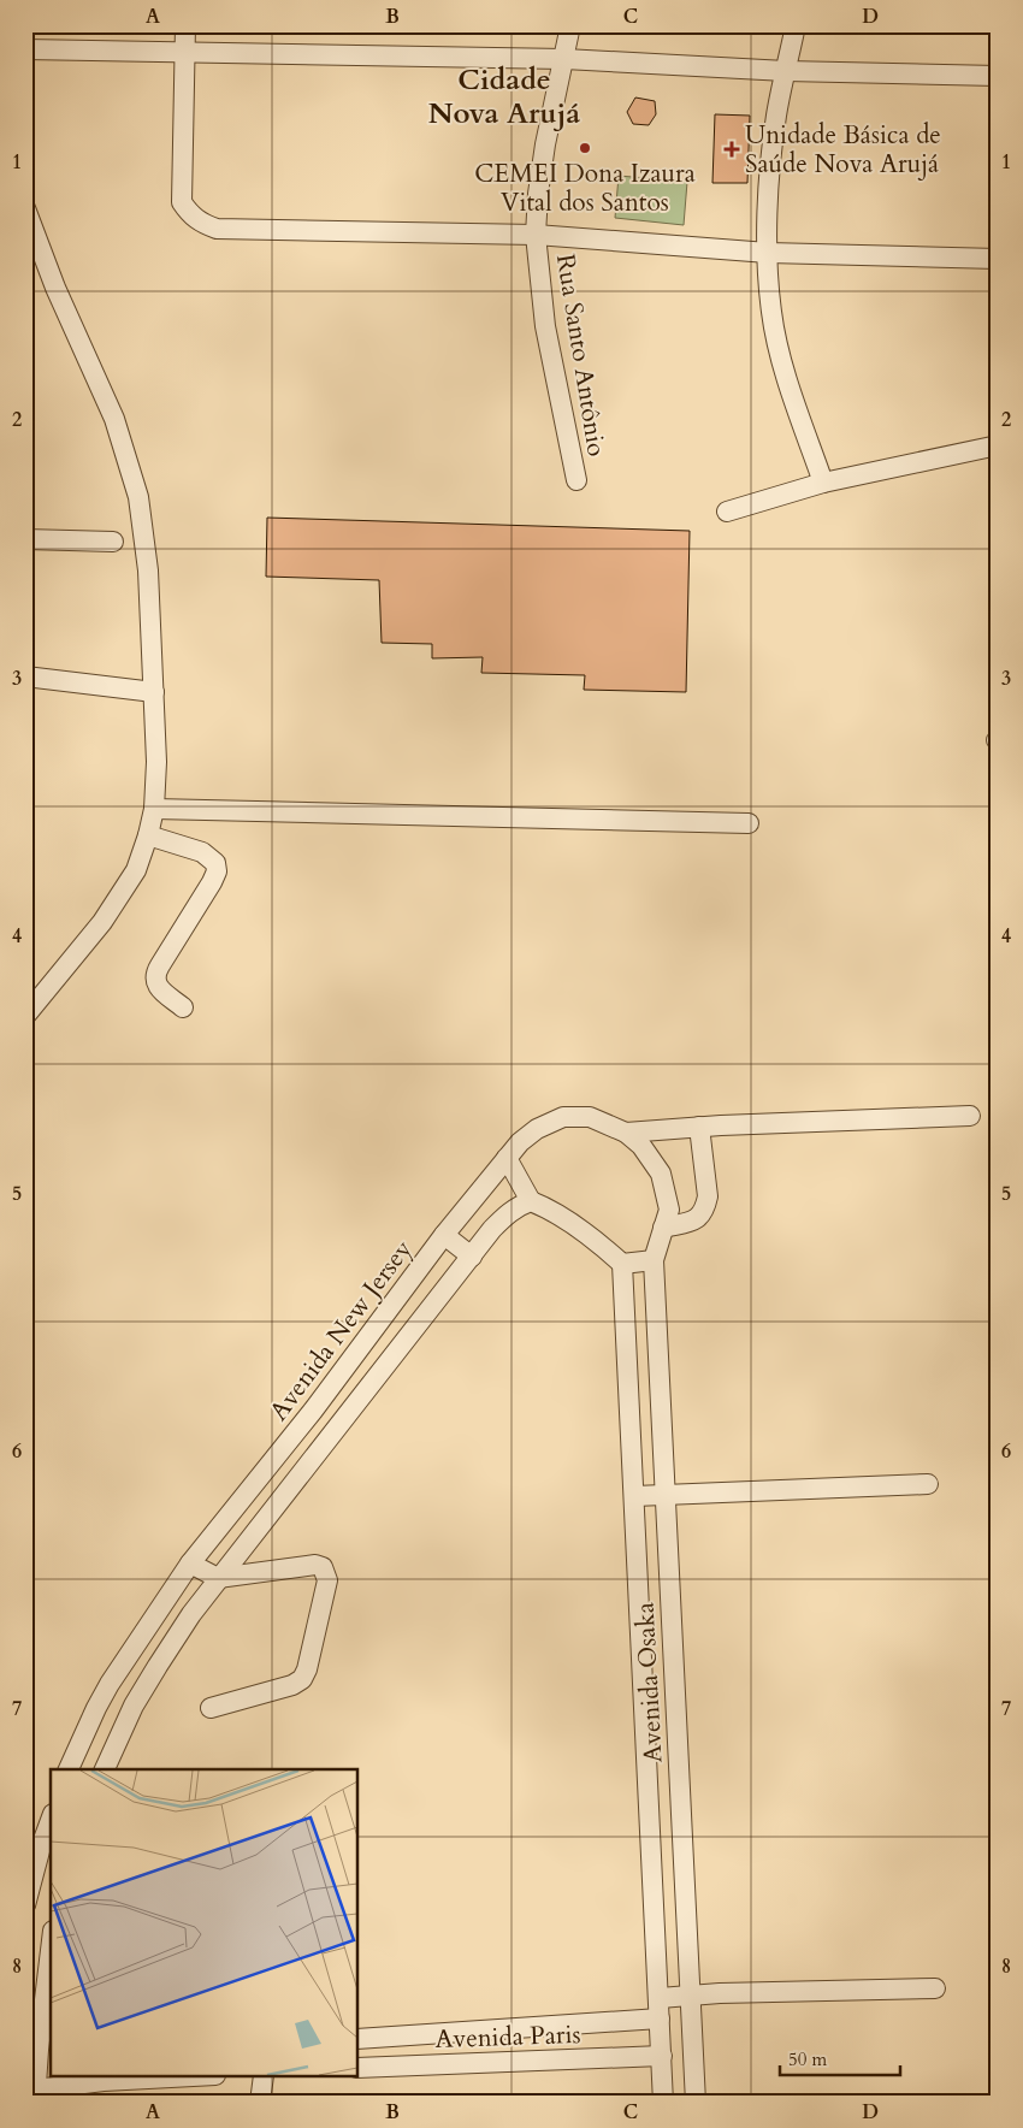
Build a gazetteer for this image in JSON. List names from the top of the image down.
{
  "streets": {
    "street": [
      "Rua Santo Antônio",
      "Avenida New Jersey",
      "Avenida Osaka",
      "Avenida Paris"
    ]
  },
  "crossings": [
    ["Avenida New Jersey", "Avenida Osaka"],
    ["Avenida Osaka", "Avenida Paris"]
  ],
  "districts": ["Cidade Nova Arujá"],
  "places": {
    "other": ["CEMEI Dona Izaura Vital dos Santos"],
    "health": ["Unidade Básica de Saúde Nova Arujá"]
  },
  "scale_bar": "50 m",
  "grid": {
    "columns": [
      "A",
      "B",
      "C",
      "D"
    ],
    "rows": [
      "1",
      "2",
      "3",
      "4",
      "5",
      "6",
      "7",
      "8"
    ]
  }
}
